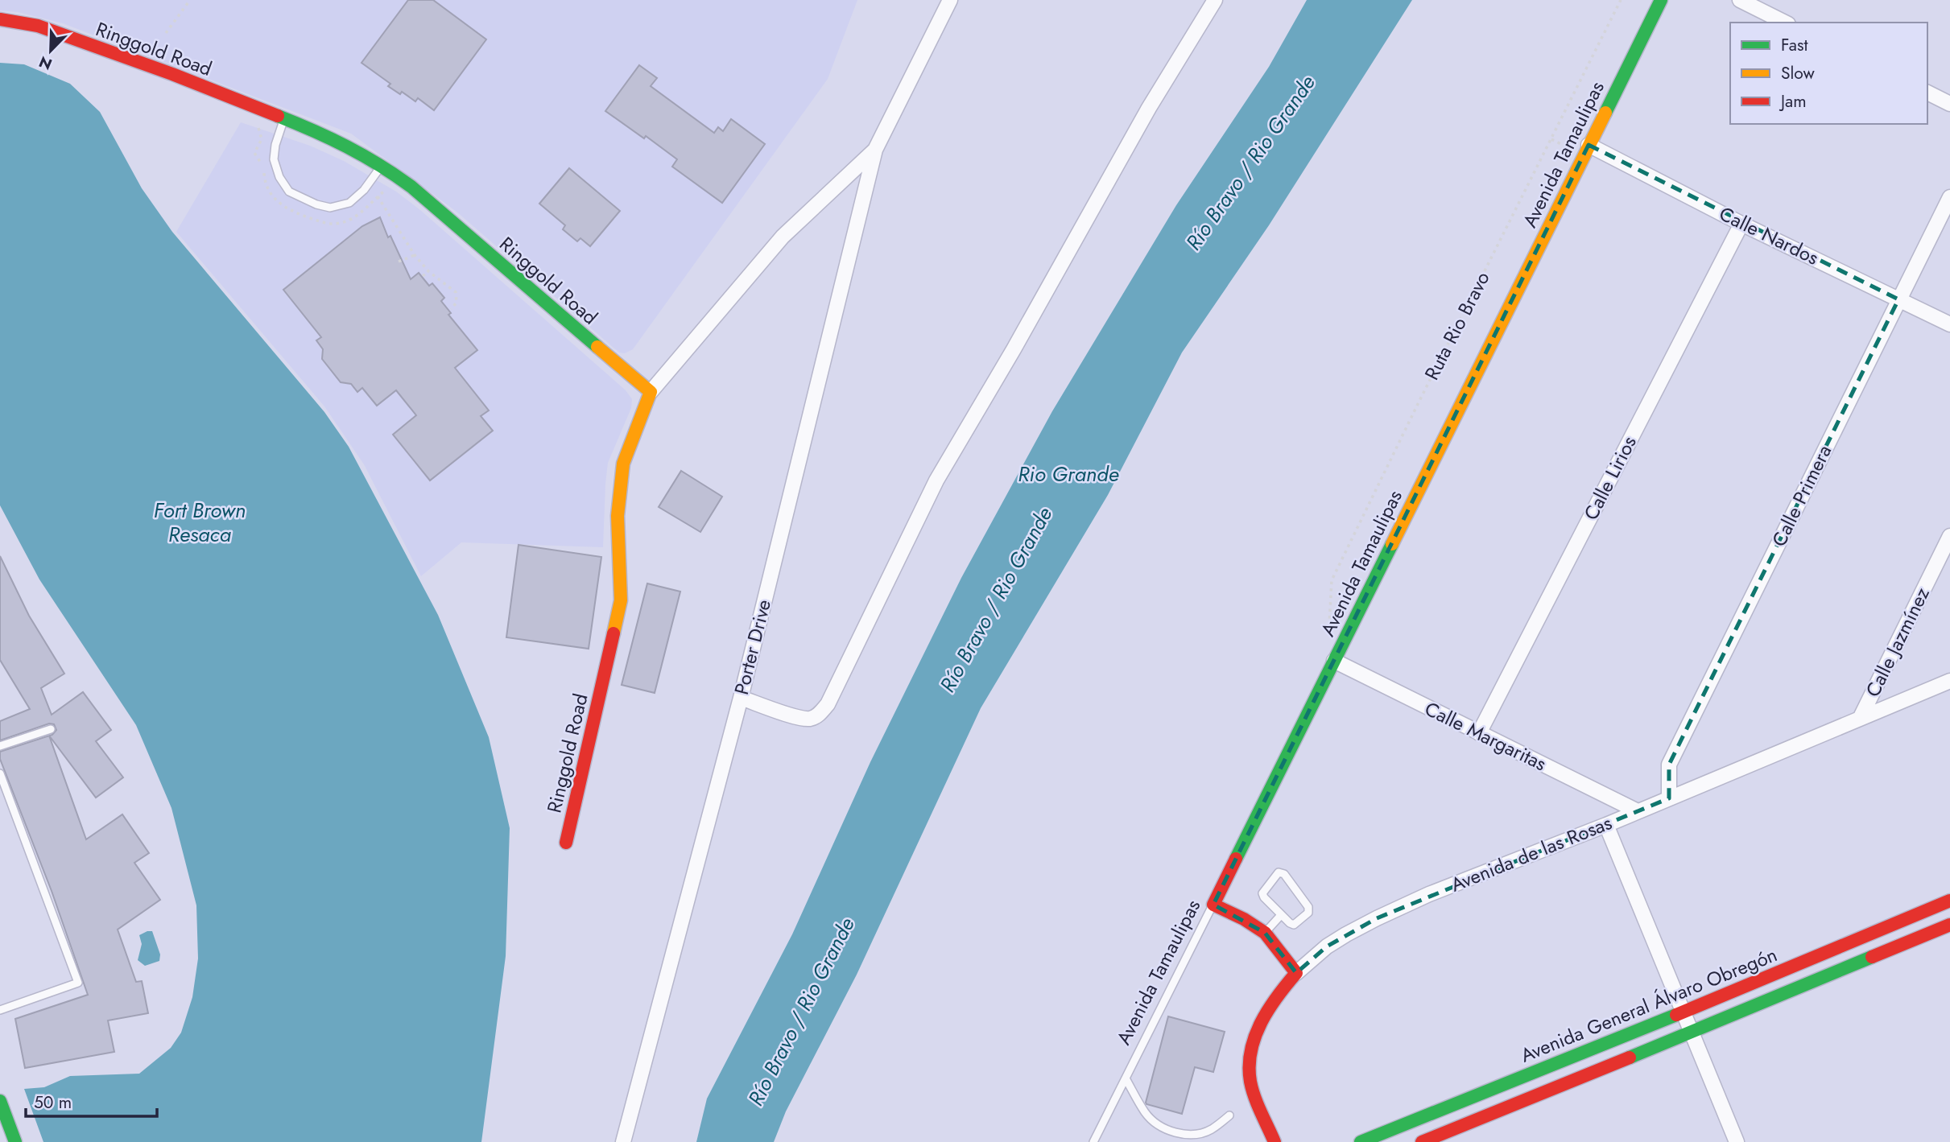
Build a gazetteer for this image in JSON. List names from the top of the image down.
{
  "streets": {
    "street": [
      "Ringgold Road",
      "Avenida Tamaulipas",
      "Calle Nardos",
      "Calle Lirios",
      "Calle Primera",
      "Calle Jazmínez",
      "Porter Drive",
      "Calle Margaritas",
      "Avenida de las Rosas",
      "Avenida General Álvaro Obregón"
    ],
    "path": ["Ruta Rio Bravo"]
  },
  "crossings": [
    ["Avenida Tamaulipas", "Calle Nardos"],
    ["Avenida Tamaulipas", "Calle Margaritas"],
    ["Calle Nardos", "Calle Lirios"],
    ["Calle Nardos", "Calle Primera"],
    ["Calle Lirios", "Calle Margaritas"],
    ["Calle Primera", "Avenida de las Rosas"],
    ["Calle Jazmínez", "Avenida de las Rosas"],
    ["Calle Margaritas", "Avenida de las Rosas"]
  ],
  "water": ["Río Bravo / Rio Grande", "Rio Grande", "Fort Brown Resaca"],
  "legend": ["Fast", "Slow", "Jam"],
  "scale_bar": "50 m",
  "north": "bottom left"
}
